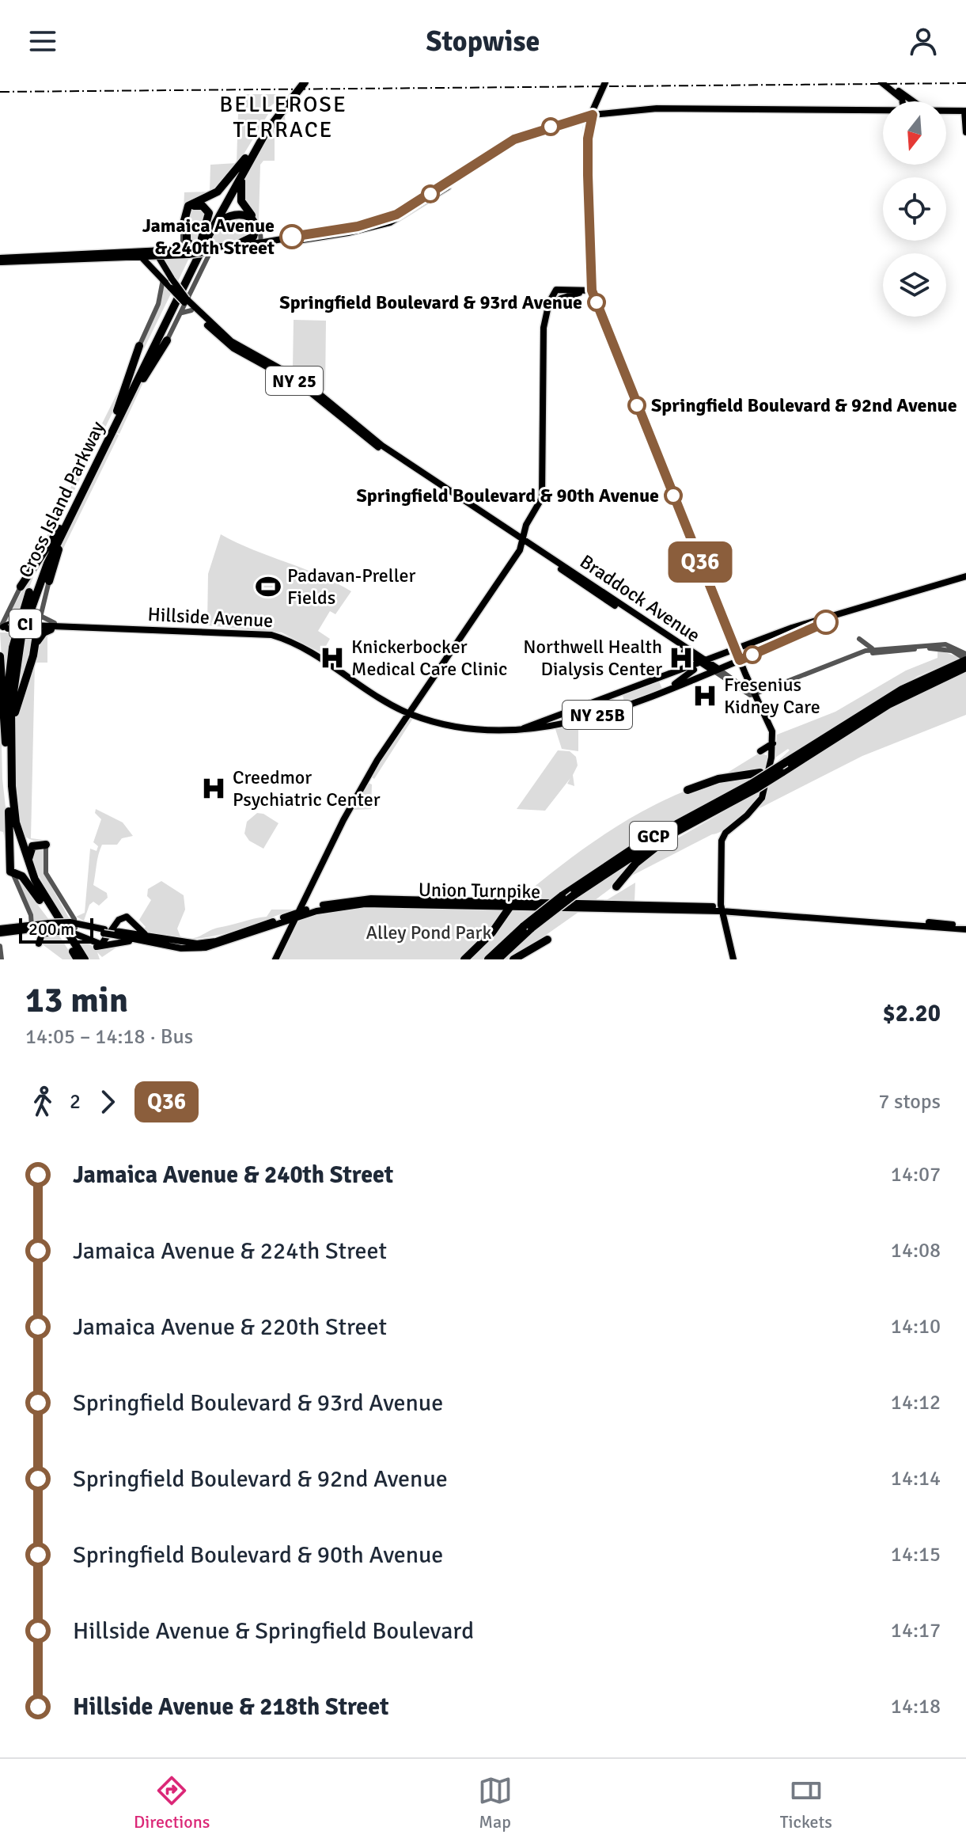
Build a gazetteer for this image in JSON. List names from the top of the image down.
{
  "streets": {
    "highway": ["Cross Island Parkway", "CI", "GCP"],
    "main road": [
      "NY 25",
      "Braddock Avenue",
      "Hillside Avenue",
      "NY 25B",
      "Union Turnpike"
    ]
  },
  "crossings": [
    ["Cross Island Parkway", "Hillside Avenue"],
    ["Braddock Avenue", "Hillside Avenue"]
  ],
  "districts": ["BELLEROSE TERRACE"],
  "parks": ["Alley Pond Park"],
  "places": {
    "other": [
      "Jamaica Avenue & 240th Street",
      "Springfield Boulevard & 93rd Avenue",
      "Springfield Boulevard & 92nd Avenue",
      "Springfield Boulevard & 90th Avenue"
    ],
    "sports": ["Padavan-Preller Fields"],
    "hospital": [
      "Knickerbocker Medical Care Clinic",
      "Northwell Health Dialysis Center",
      "Fresenius Kidney Care",
      "Creedmor Psychiatric Center"
    ]
  },
  "lines": ["bus line Q36"],
  "scale_bar": "200 m",
  "north": "bottom",
  "page": {
    "header": "Stopwise",
    "on_map": "Q36",
    "scale": "200 m",
    "heading": ["13 min", "14:05 – 14:18 · Bus", "$2.20"],
    "legs": ["2", "Q36", "7 stops"],
    "list": [
      {
        "name": "Jamaica Avenue & 240th Street",
        "value": "14:07"
      },
      {
        "name": "Jamaica Avenue & 224th Street",
        "value": "14:08"
      },
      {
        "name": "Jamaica Avenue & 220th Street",
        "value": "14:10"
      },
      {
        "name": "Springfield Boulevard & 93rd Avenue",
        "value": "14:12"
      },
      {
        "name": "Springfield Boulevard & 92nd Avenue",
        "value": "14:14"
      },
      {
        "name": "Springfield Boulevard & 90th Avenue",
        "value": "14:15"
      },
      {
        "name": "Hillside Avenue & Springfield Boulevard",
        "value": "14:17"
      },
      {
        "name": "Hillside Avenue & 218th Street",
        "value": "14:18"
      }
    ],
    "tabs": ["Directions", "Map", "Tickets"]
  }
}
